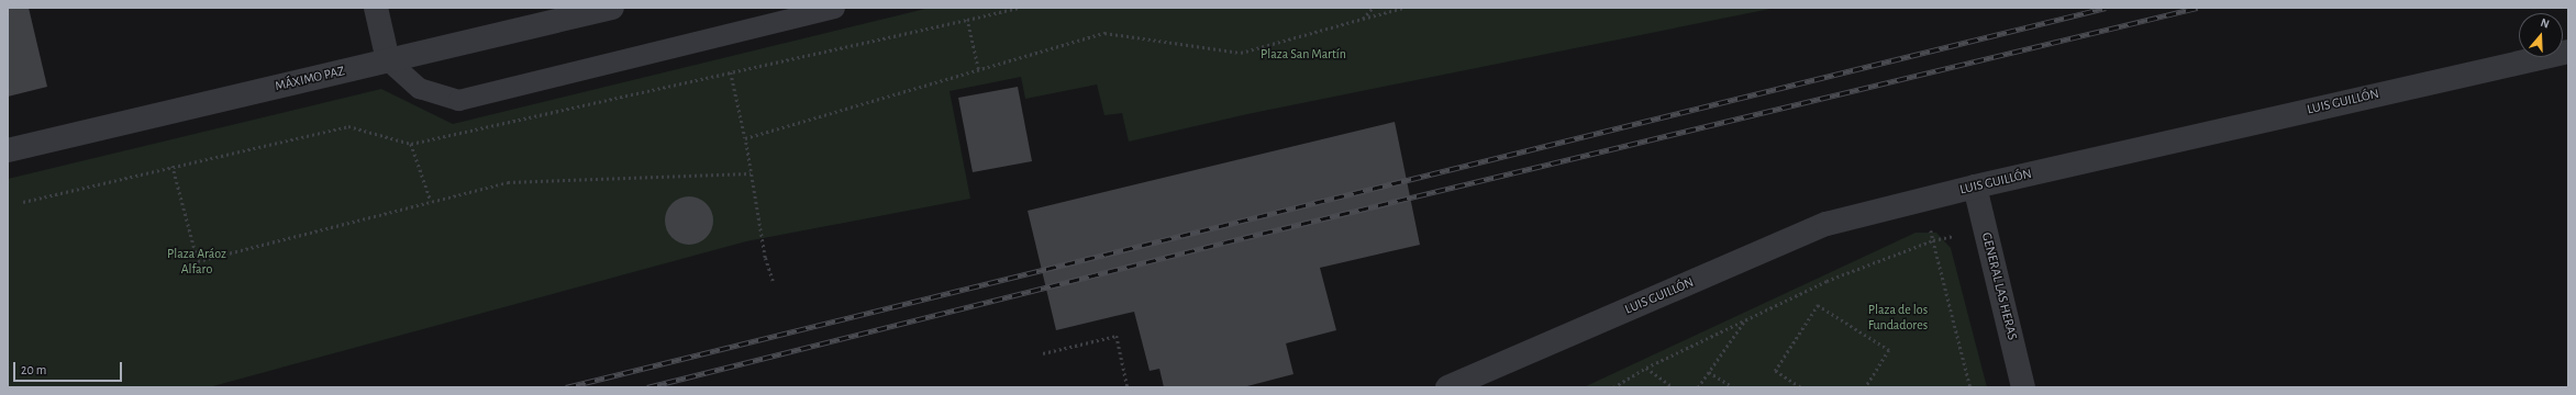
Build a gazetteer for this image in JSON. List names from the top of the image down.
{
  "streets": {
    "street": ["MÁXIMO PAZ", "LUIS GUILLÓN", "GENERAL LAS HERAS"]
  },
  "crossings": [
    ["LUIS GUILLÓN", "GENERAL LAS HERAS"]
  ],
  "parks": ["Plaza San Martín", "Plaza Aráoz Alfaro", "Plaza de los Fundadores"],
  "scale_bar": "20 m",
  "north": "top"
}
